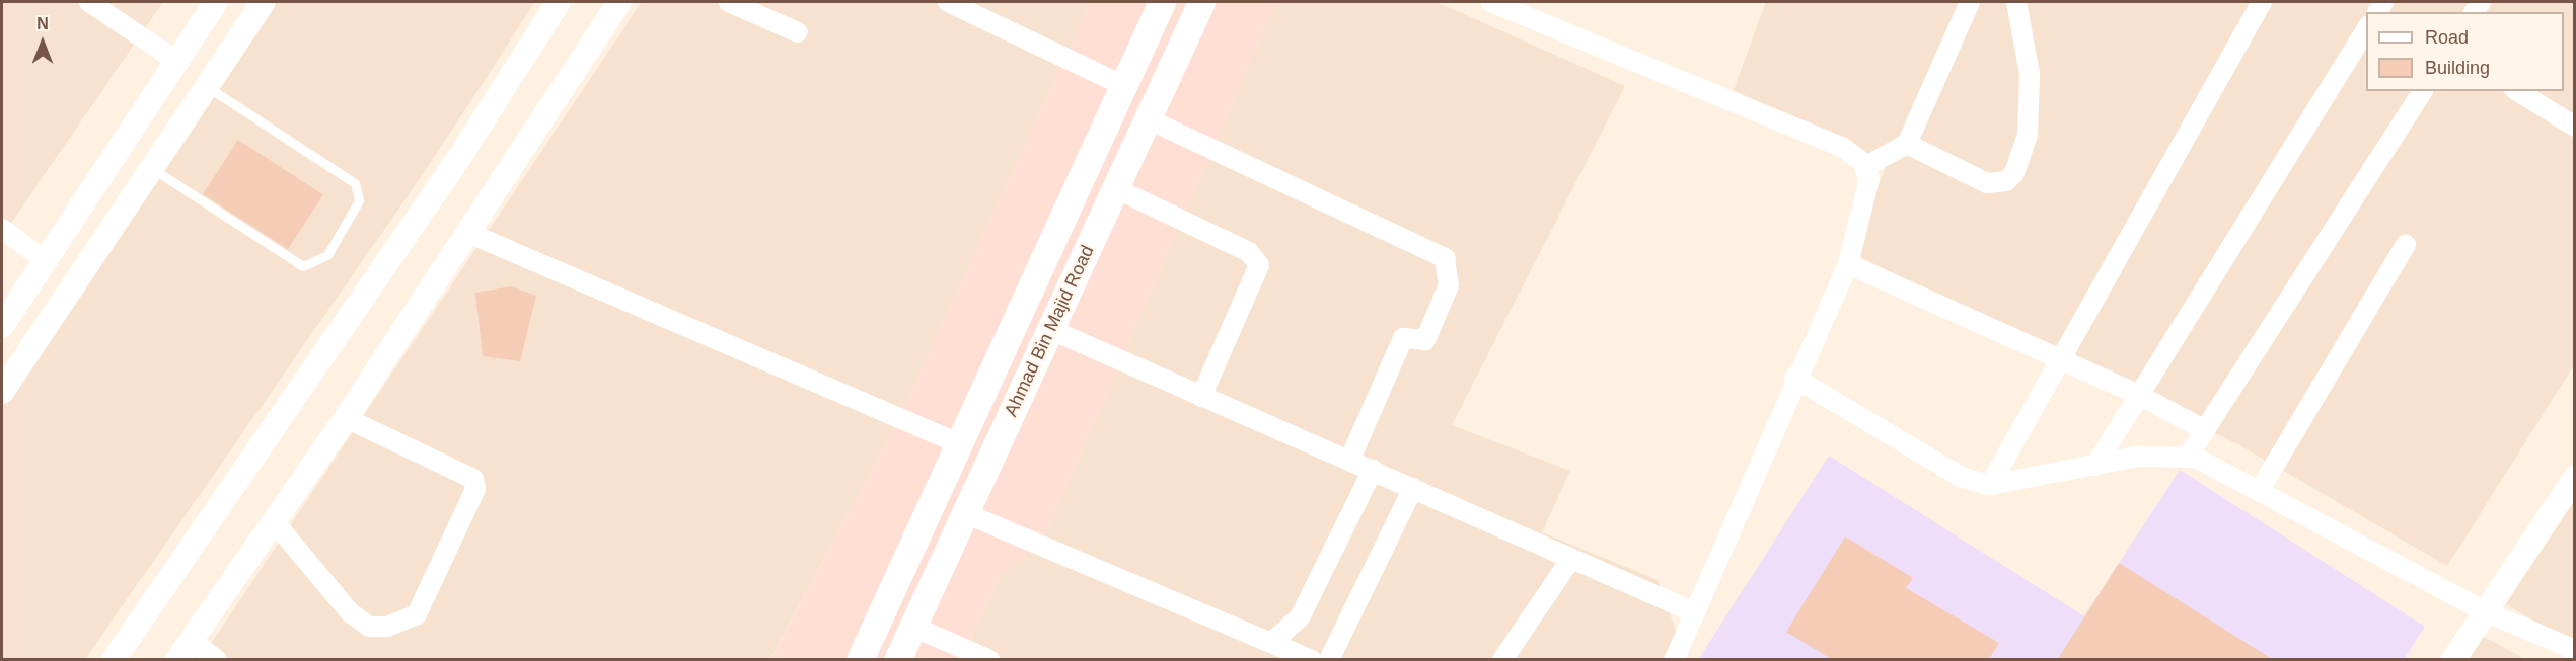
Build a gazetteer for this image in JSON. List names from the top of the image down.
{
  "streets": {
    "main road": ["Ahmad Bin Majid Road"]
  },
  "legend": ["Road", "Building"],
  "north": "top"
}
